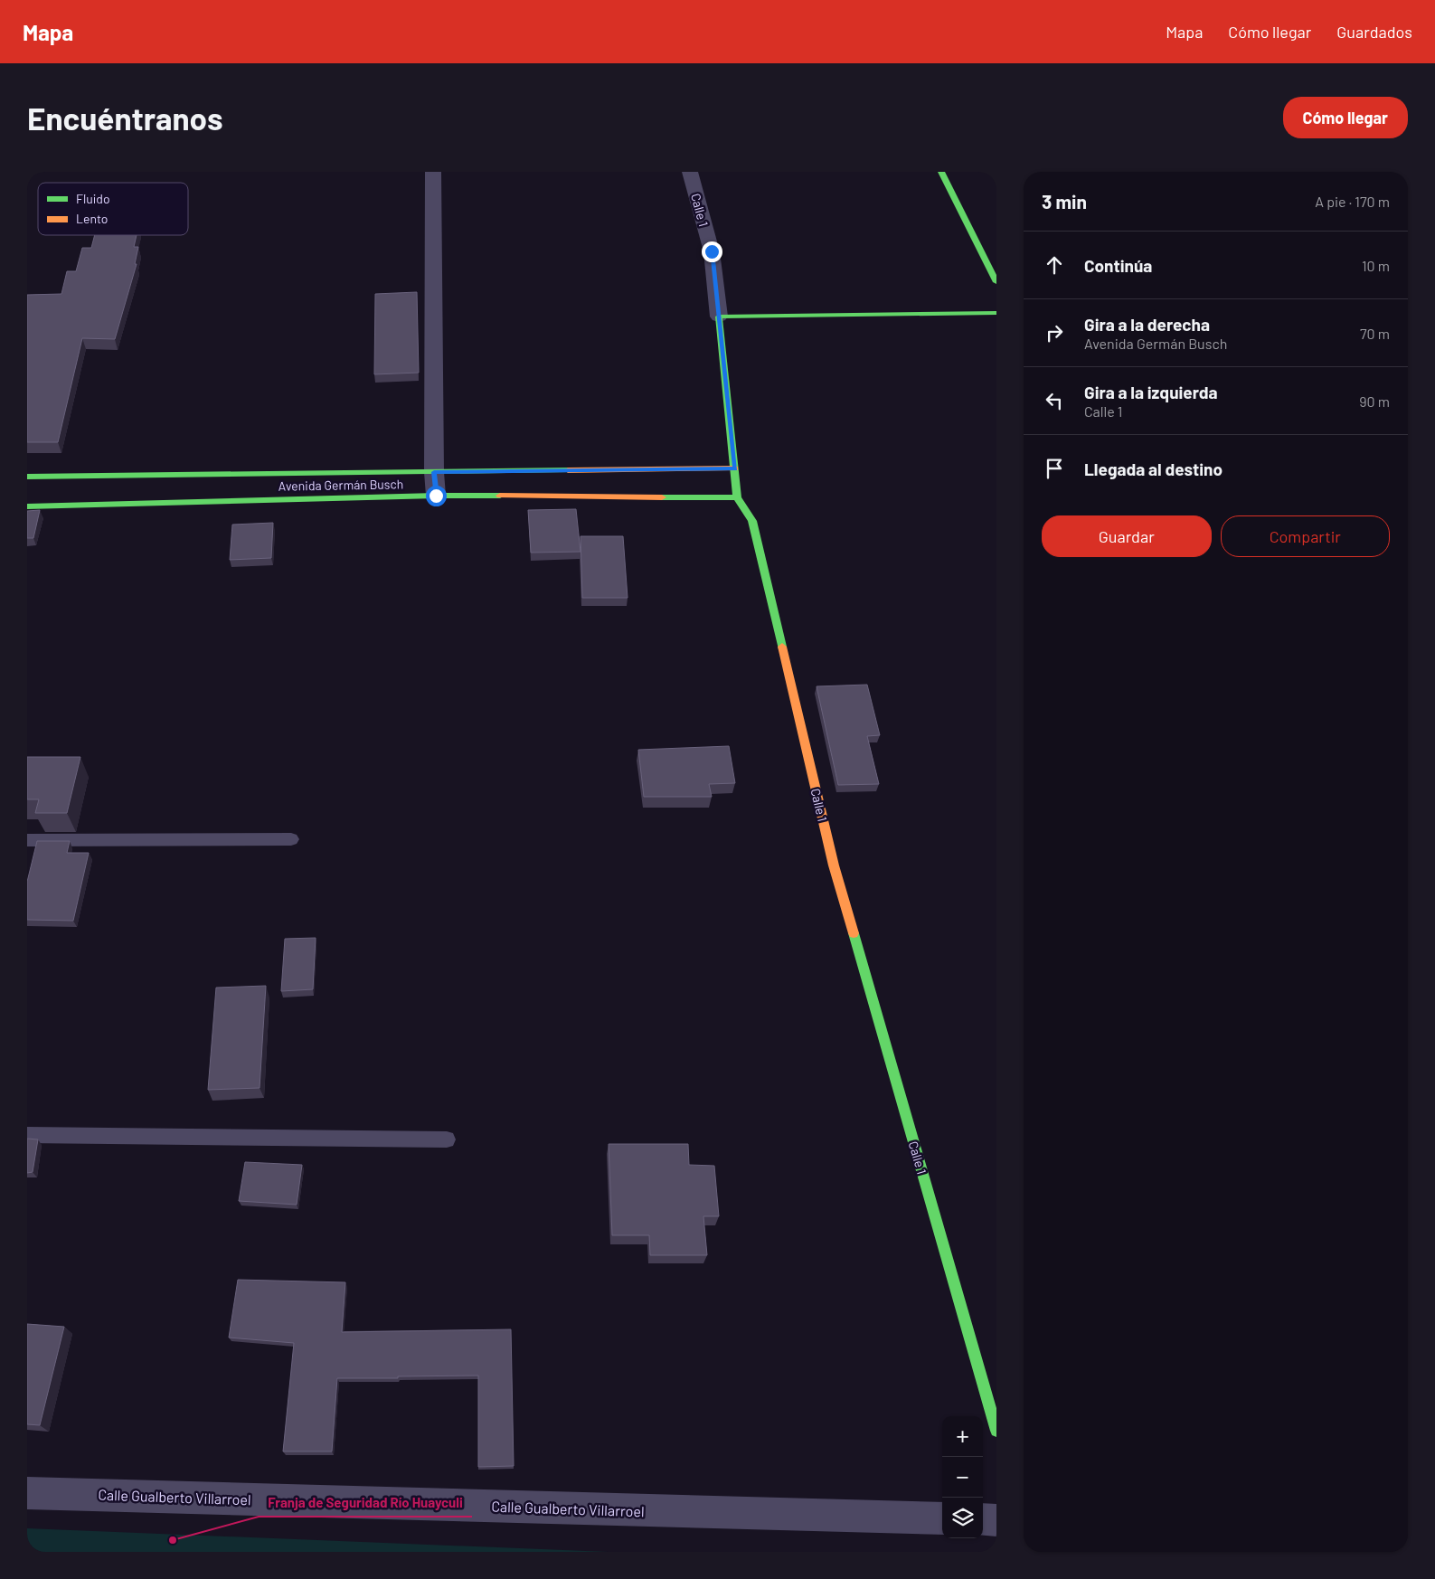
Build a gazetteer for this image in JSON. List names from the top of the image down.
{
  "streets": {
    "main road": ["Calle 1", "Avenida Germán Busch"],
    "street": ["Calle Gualberto Villarroel"]
  },
  "crossings": [
    ["Calle 1", "Avenida Germán Busch"]
  ],
  "places": ["Franja de Seguridad Río Huayculi"],
  "legend": ["Fluido", "Lento"],
  "page": {
    "header": "Mapa",
    "nav": ["Mapa", "Cómo llegar", "Guardados"],
    "buttons": [
      "Cómo llegar",
      ["Guardar", "Compartir"]
    ],
    "title": "Encuéntranos",
    "heading": ["3 min", "A pie · 170 m"],
    "list": [
      ["Continúa", "10 m"],
      ["Gira a la derecha", "Avenida Germán Busch", "70 m"],
      ["Gira a la izquierda", "Calle 1", "90 m"],
      "Llegada al destino"
    ],
    "map_buttons": ["+", "−"]
  }
}
